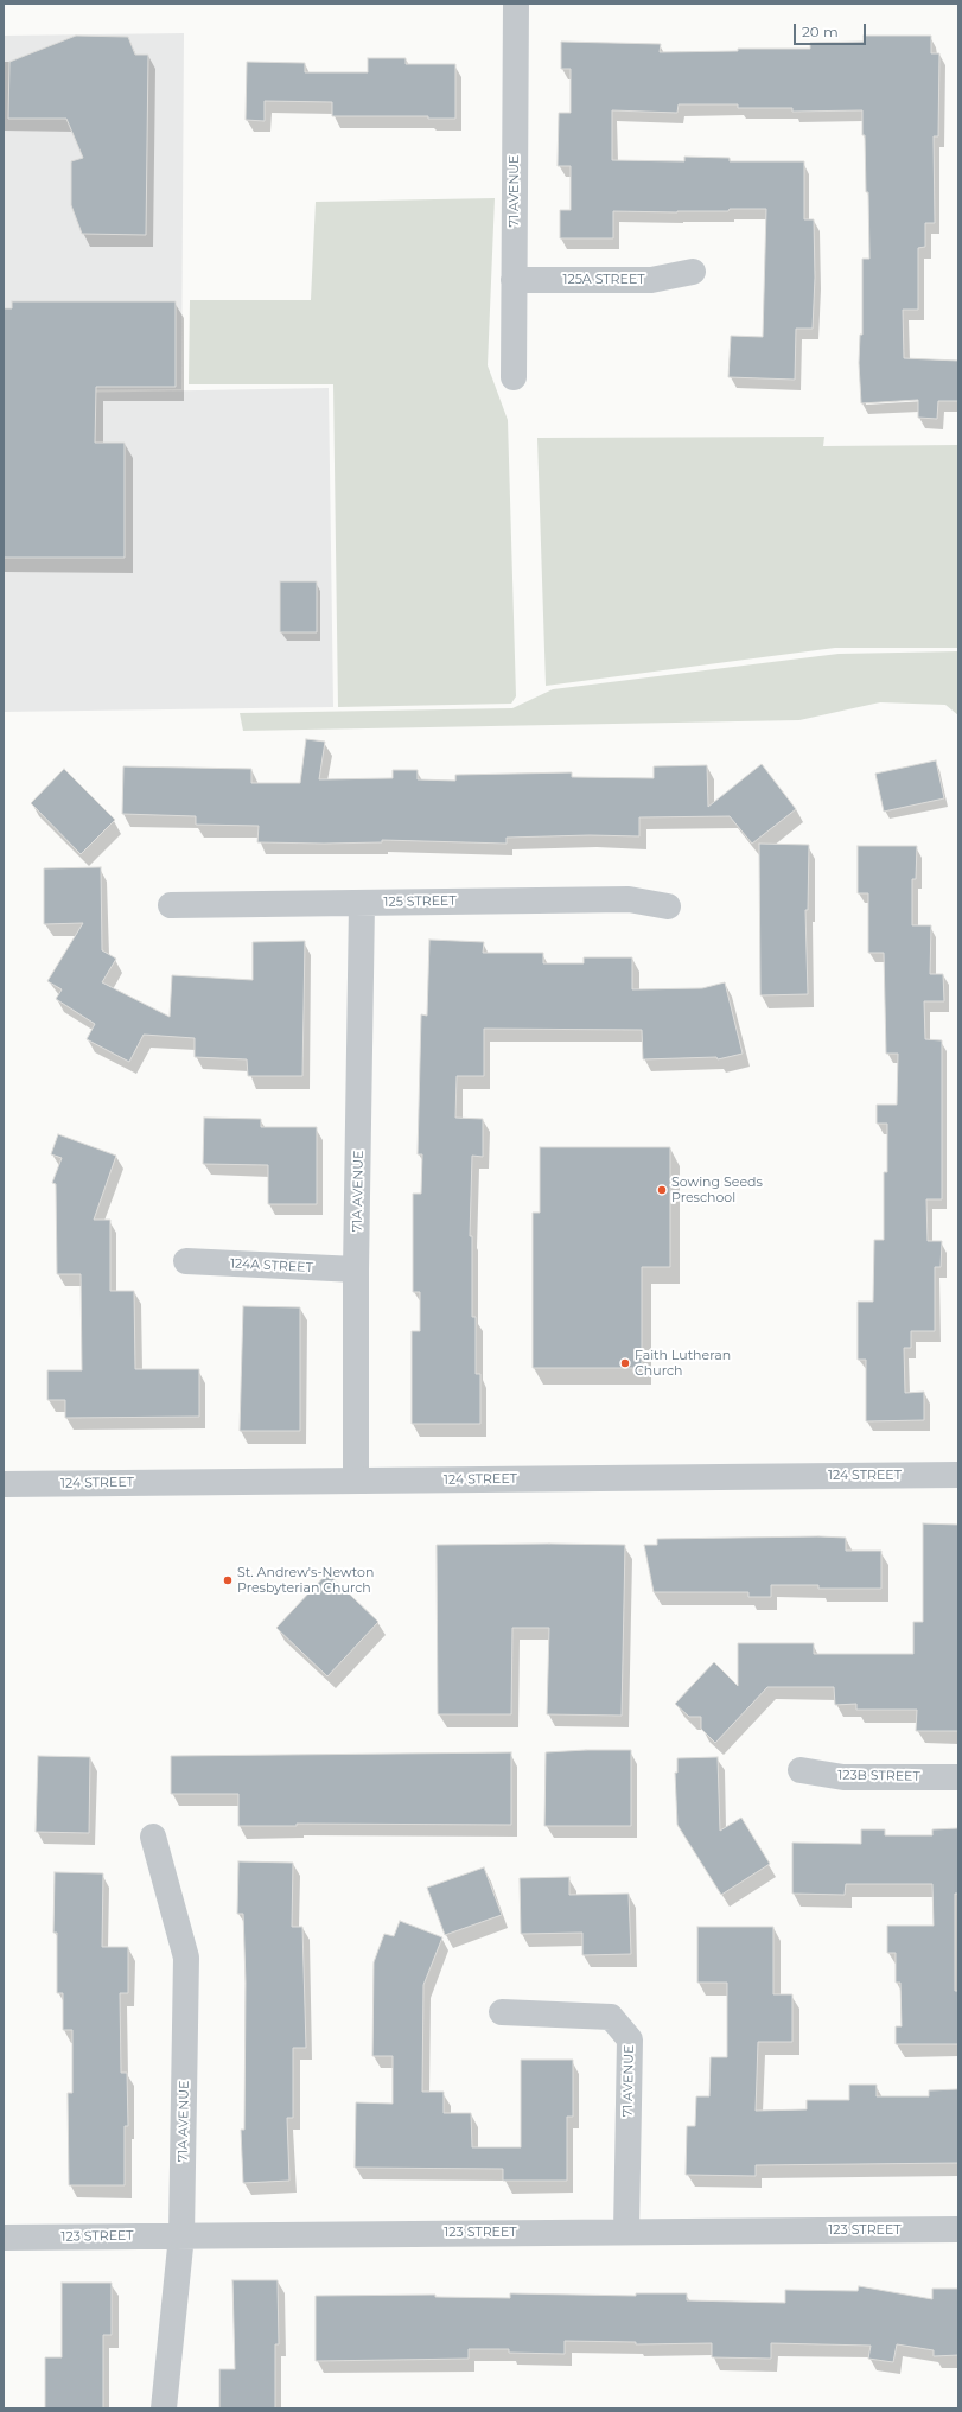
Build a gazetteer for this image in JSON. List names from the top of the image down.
{
  "streets": {
    "street": [
      "71 AVENUE",
      "125A STREET",
      "125 STREET",
      "71A AVENUE",
      "124A STREET",
      "124 STREET",
      "123B STREET",
      "123 STREET"
    ]
  },
  "crossings": [
    ["71 AVENUE", "125A STREET"],
    ["71 AVENUE", "123 STREET"],
    ["125 STREET", "71A AVENUE"],
    ["71A AVENUE", "124A STREET"],
    ["71A AVENUE", "124 STREET"],
    ["71A AVENUE", "123 STREET"]
  ],
  "places": ["Sowing Seeds Preschool", "Faith Lutheran Church", "St. Andrew's-Newton Presbyterian Church"],
  "scale_bar": "20 m"
}
